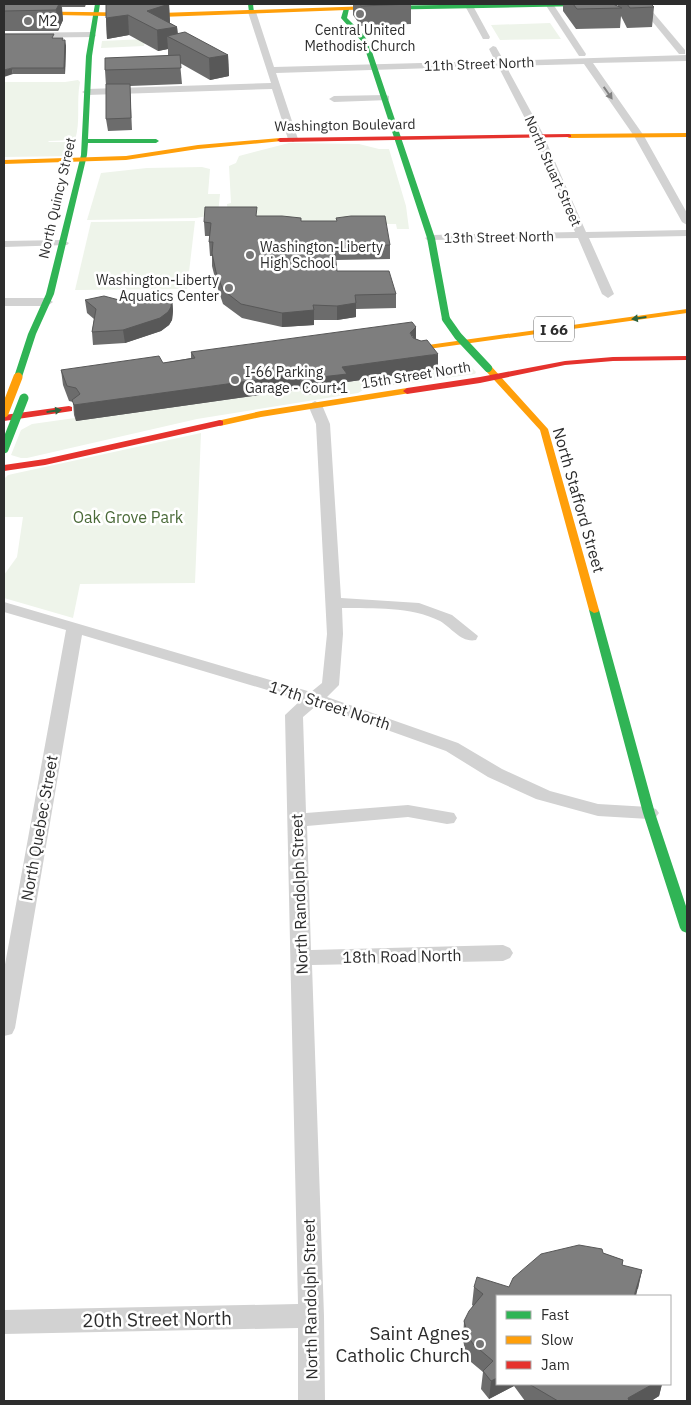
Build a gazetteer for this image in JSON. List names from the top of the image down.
{
  "streets": {
    "main road": [
      "Washington Boulevard",
      "North Quincy Street",
      "I 66",
      "15th Street North",
      "North Stafford Street"
    ],
    "street": [
      "11th Street North",
      "North Stuart Street",
      "13th Street North",
      "17th Street North",
      "North Quebec Street",
      "North Randolph Street",
      "18th Road North",
      "20th Street North"
    ]
  },
  "crossings": [
    ["11th Street North", "North Stuart Street"],
    ["11th Street North", "North Stafford Street"],
    ["Washington Boulevard", "North Stuart Street"],
    ["Washington Boulevard", "North Quincy Street"],
    ["Washington Boulevard", "North Stafford Street"],
    ["North Stuart Street", "13th Street North"],
    ["13th Street North", "North Stafford Street"],
    ["15th Street North", "North Stafford Street"],
    ["15th Street North", "North Randolph Street"],
    ["North Stafford Street", "17th Street North"],
    ["17th Street North", "North Quebec Street"],
    ["17th Street North", "North Randolph Street"],
    ["North Randolph Street", "18th Road North"],
    ["North Randolph Street", "20th Street North"]
  ],
  "parks": ["Oak Grove Park"],
  "places": [
    "Central United Methodist Church",
    "M2",
    "Washington-Liberty High School",
    "Washington-Liberty Aquatics Center",
    "I-66 Parking Garage - Court 1",
    "Saint Agnes Catholic Church"
  ],
  "legend": ["Fast", "Slow", "Jam"]
}
